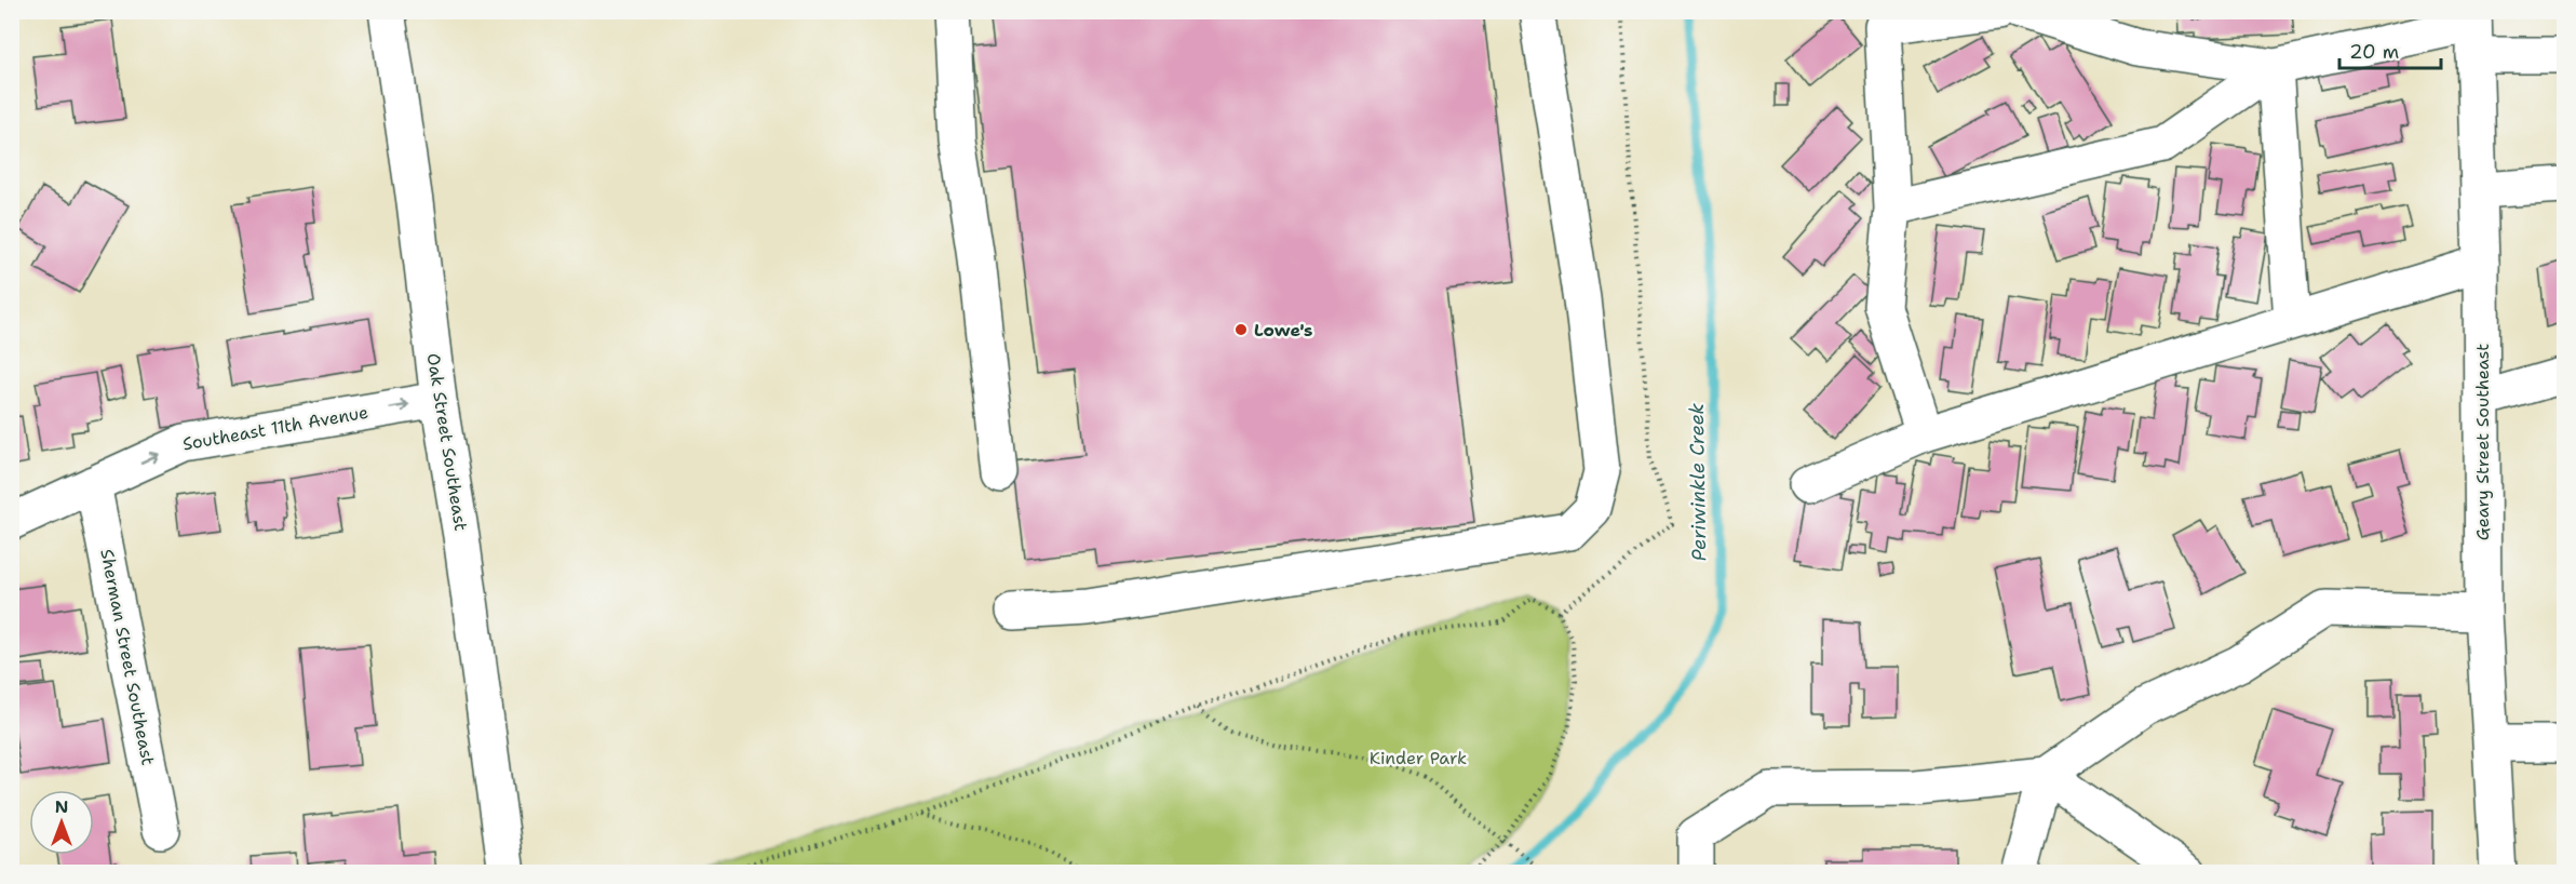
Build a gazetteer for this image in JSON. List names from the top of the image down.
{
  "streets": {
    "street": [
      "Southeast 11th Avenue",
      "Oak Street Southeast",
      "Geary Street Southeast",
      "Sherman Street Southeast"
    ]
  },
  "crossings": [
    ["Southeast 11th Avenue", "Oak Street Southeast"],
    ["Southeast 11th Avenue", "Sherman Street Southeast"]
  ],
  "one_way": ["Southeast 11th Avenue"],
  "water": ["Periwinkle Creek"],
  "parks": ["Kinder Park"],
  "places": ["Lowe's"],
  "scale_bar": "20 m",
  "north": "top"
}
